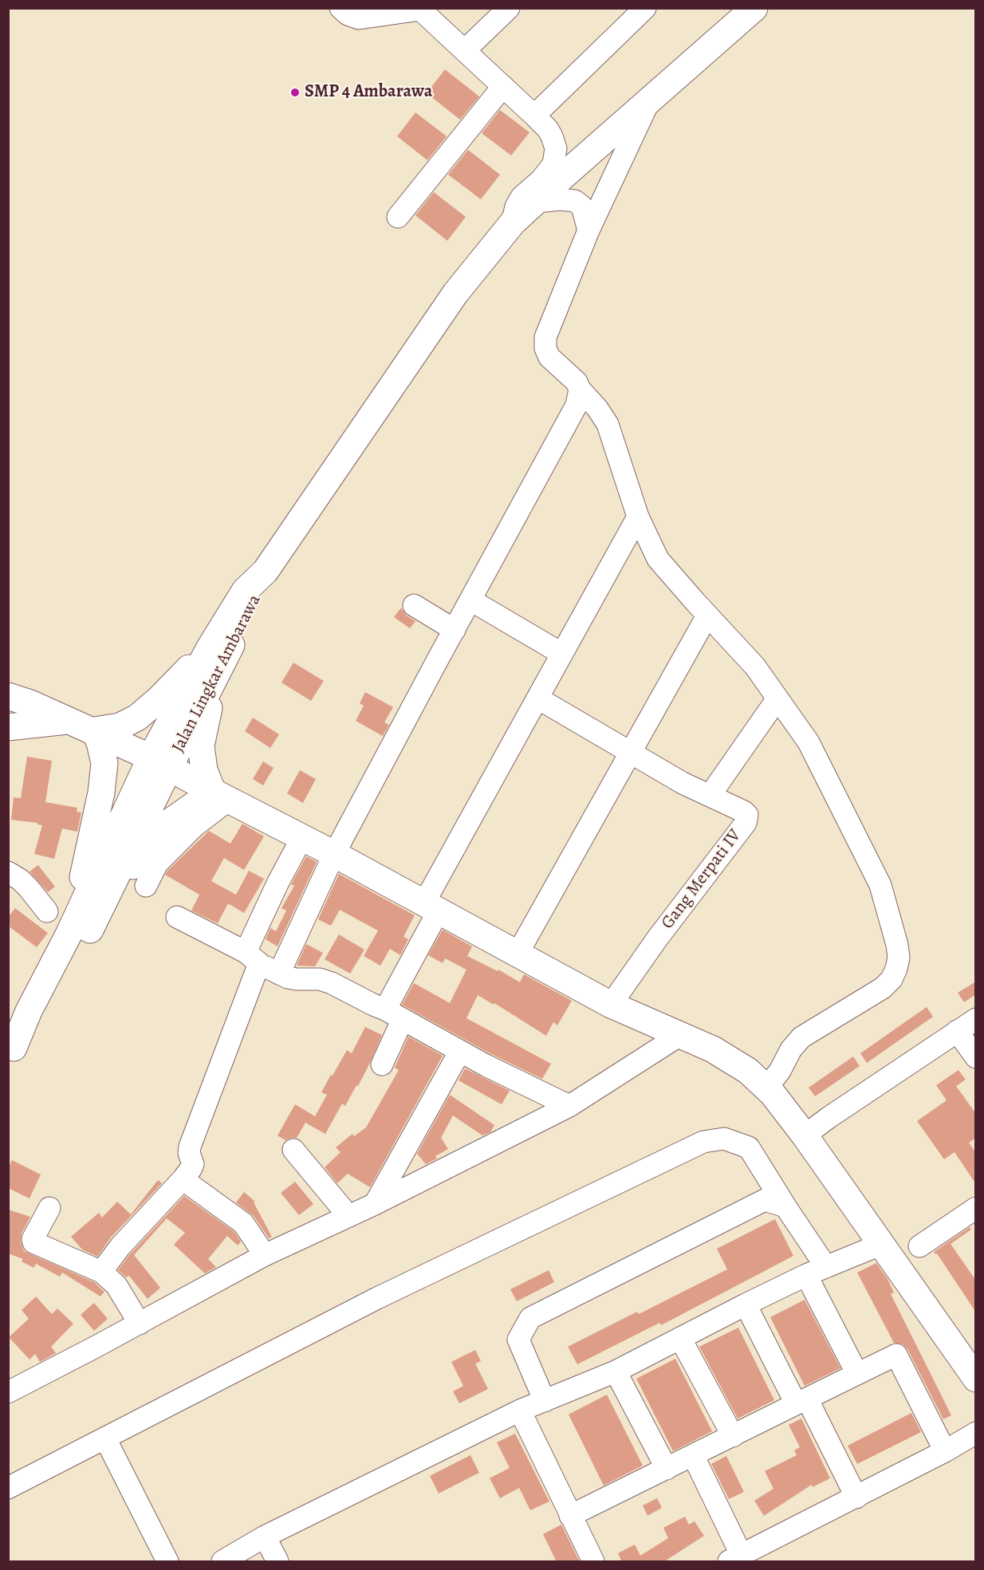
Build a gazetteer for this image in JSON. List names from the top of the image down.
{
  "streets": {
    "main road": ["Jalan Lingkar Ambarawa"],
    "street": ["Gang Merpati IV"]
  },
  "places": ["SMP 4 Ambarawa"]
}
